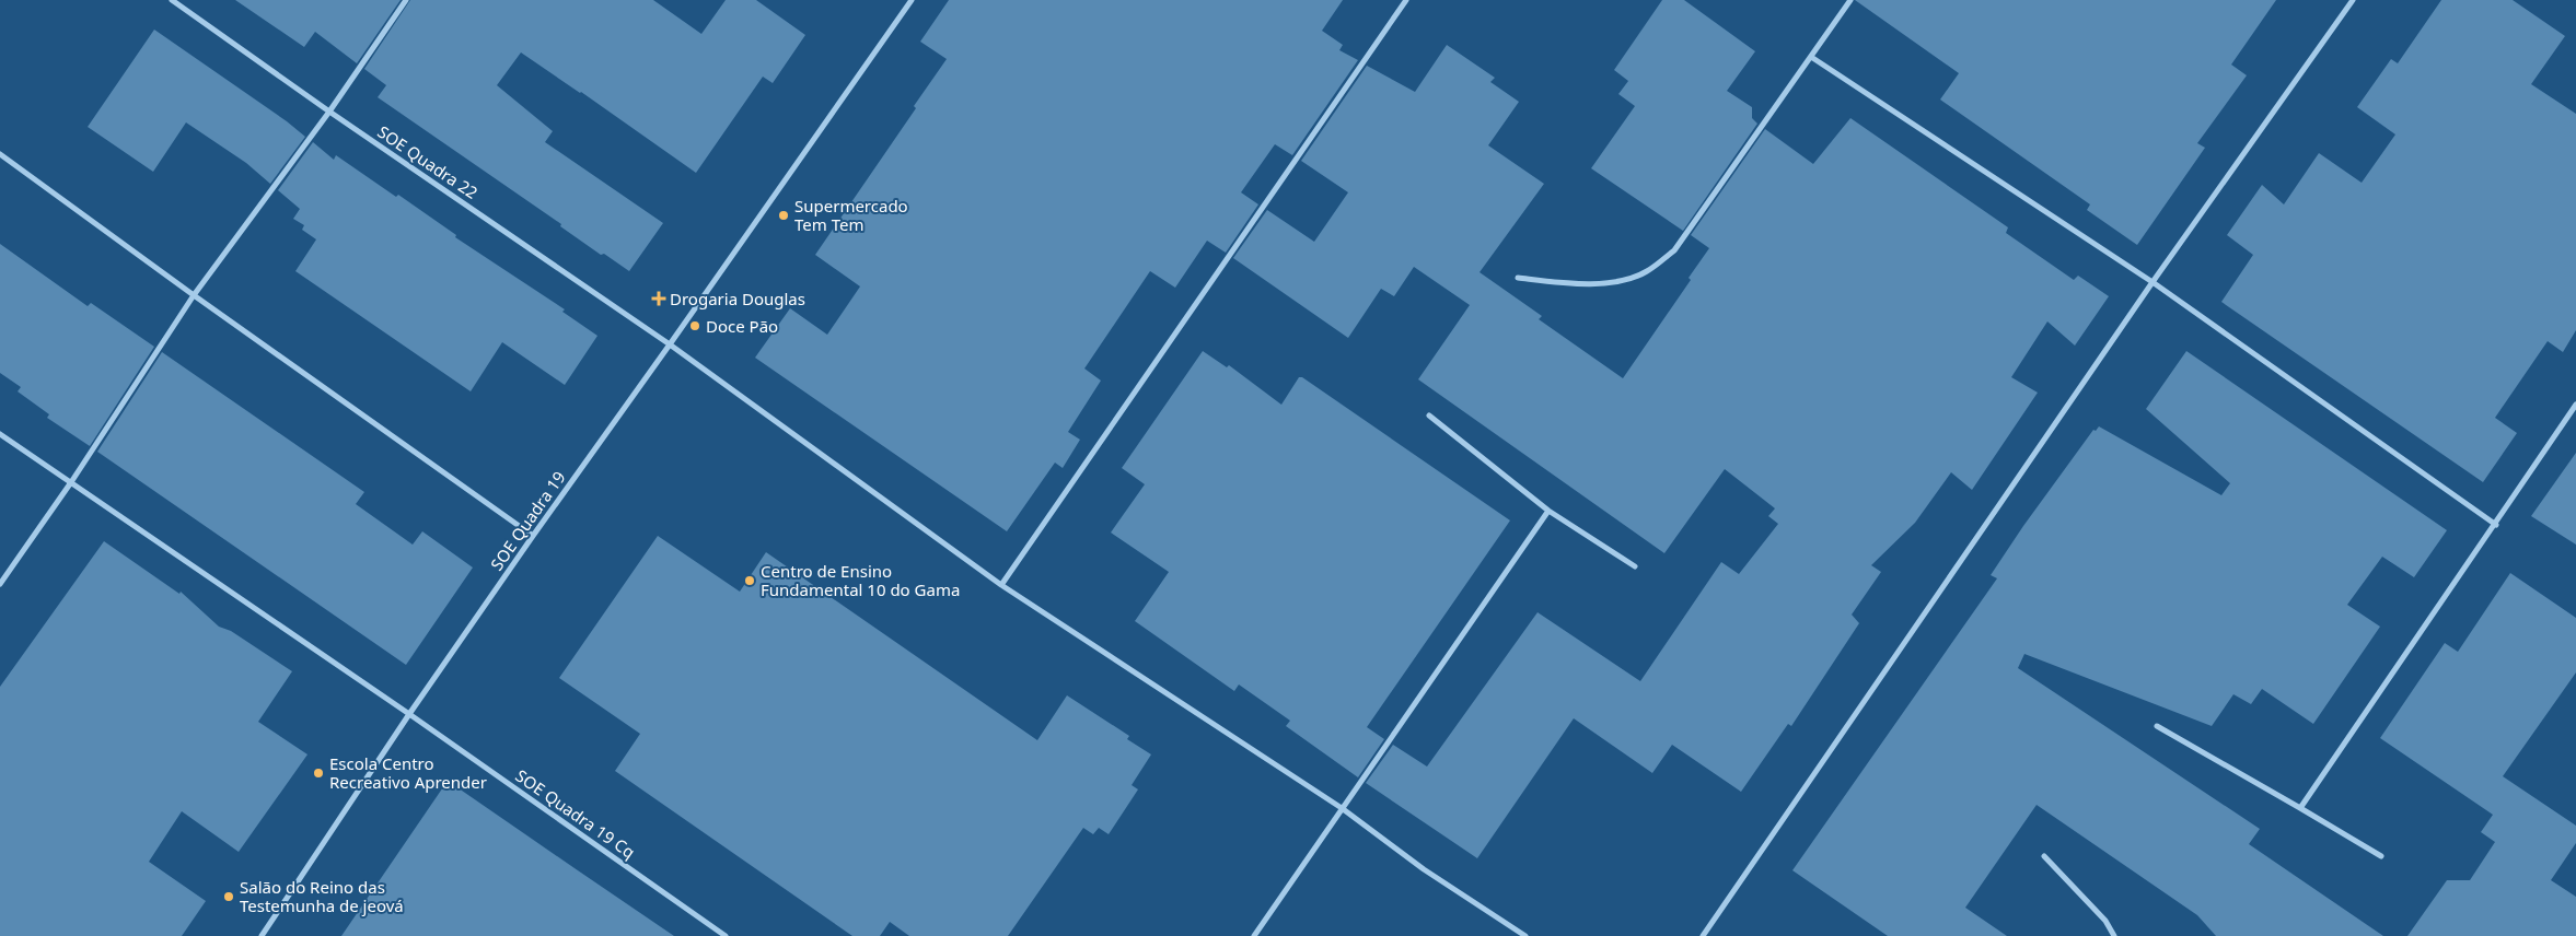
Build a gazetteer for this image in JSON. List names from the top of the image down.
{
  "streets": {
    "street": ["SOE Quadra 22", "SOE Quadra 19", "SOE Quadra 19 Cq"]
  },
  "crossings": [
    ["SOE Quadra 22", "SOE Quadra 19"],
    ["SOE Quadra 19", "SOE Quadra 19 Cq"]
  ],
  "places": {
    "other": [
      "Supermercado Tem Tem",
      "Doce Pão",
      "Centro de Ensino Fundamental 10 do Gama",
      "Escola Centro Recreativo Aprender",
      "Salão do Reino das Testemunha de jeová"
    ],
    "health": ["Drogaria Douglas"]
  }
}
